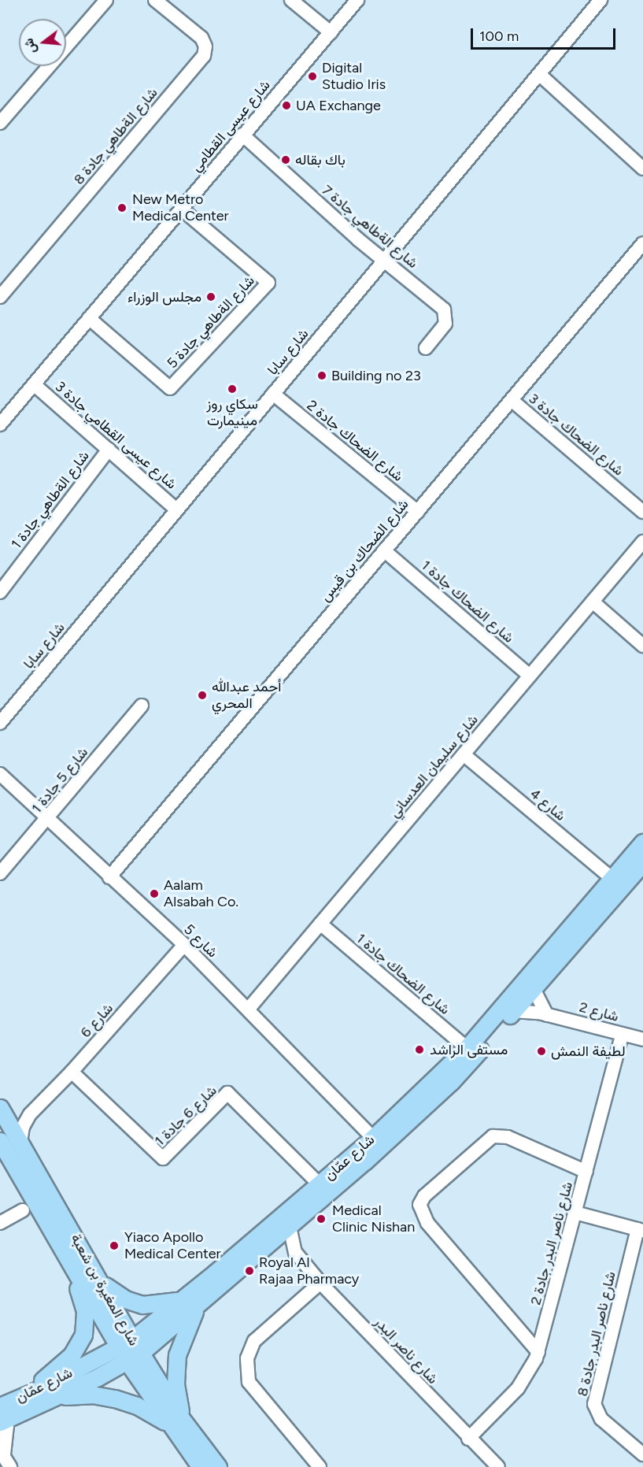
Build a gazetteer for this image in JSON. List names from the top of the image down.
{
  "streets": {
    "main road": ["شارع عمّان", "شارع المغيرة بن شعبة"],
    "street": [
      "شارع عيسى القطامي",
      "شارع الةطاهي جادة 8",
      "شارع الةطاهي جادة 7",
      "شارع الةطاهي جادة 5",
      "شارع سابا",
      "شارع الضحاك جادة 3",
      "شارع عيسى القطامي جادة 3",
      "شارع الضحاك جادة 2",
      "شارع الةطاهي جادة 1",
      "شارع الضحاك بن قيس",
      "شارع الضحاك جادة 1",
      "شارع سليمان العدساني",
      "شارع 5 جادة 1",
      "شارع 4",
      "شارع 5",
      "شارع 2",
      "شارع 6",
      "شارع 6 جادة 1",
      "شارع ناصر البدر جادة 2",
      "شارع ناصر البدر جادة 8",
      "شارع ناصر البدر"
    ]
  },
  "crossings": [
    ["شارع عيسى القطامي", "شارع الةطاهي جادة 7"],
    ["شارع عيسى القطامي", "شارع الةطاهي جادة 5"],
    ["شارع عيسى القطامي", "شارع عيسى القطامي جادة 3"],
    ["شارع الةطاهي جادة 7", "شارع سابا"],
    ["شارع سابا", "شارع عيسى القطامي جادة 3"],
    ["شارع سابا", "شارع الضحاك جادة 2"],
    ["شارع الضحاك جادة 3", "شارع الضحاك بن قيس"],
    ["شارع عيسى القطامي جادة 3", "شارع الةطاهي جادة 1"],
    ["شارع الضحاك جادة 2", "شارع الضحاك بن قيس"],
    ["شارع الضحاك بن قيس", "شارع الضحاك جادة 1"],
    ["شارع الضحاك بن قيس", "شارع 5"],
    ["شارع الضحاك جادة 1", "شارع سليمان العدساني"],
    ["شارع الضحاك جادة 1", "شارع عمّان"],
    ["شارع سليمان العدساني", "شارع 4"],
    ["شارع سليمان العدساني", "شارع 5"],
    ["شارع 5 جادة 1", "شارع 5"],
    ["شارع 4", "شارع عمّان"],
    ["شارع 5", "شارع 6"],
    ["شارع 5", "شارع عمّان"],
    ["شارع 2", "شارع عمّان"],
    ["شارع 2", "شارع ناصر البدر جادة 2"],
    ["شارع 6", "شارع 6 جادة 1"],
    ["شارع 6", "شارع المغيرة بن شعبة"],
    ["شارع 6 جادة 1", "شارع عمّان"],
    ["شارع عمّان", "شارع المغيرة بن شعبة"],
    ["شارع عمّان", "شارع ناصر البدر"],
    ["شارع ناصر البدر جادة 2", "شارع ناصر البدر"]
  ],
  "places": [
    "Digital Studio Iris",
    "UA Exchange",
    "باك بقاله",
    "New Metro Medical Center",
    "مجلس الوزراء",
    "Building no 23",
    "سكاي روز مينيمارت",
    "أحمد عبدالله المحري",
    "Aalam Alsabah Co.",
    "مستفى الراشد",
    "لطيفة النمش",
    "Medical Clinic Nishan",
    "Yiaco Apollo Medical Center",
    "Royal Al Rajaa Pharmacy"
  ],
  "scale_bar": "100 m",
  "north": "left"
}
